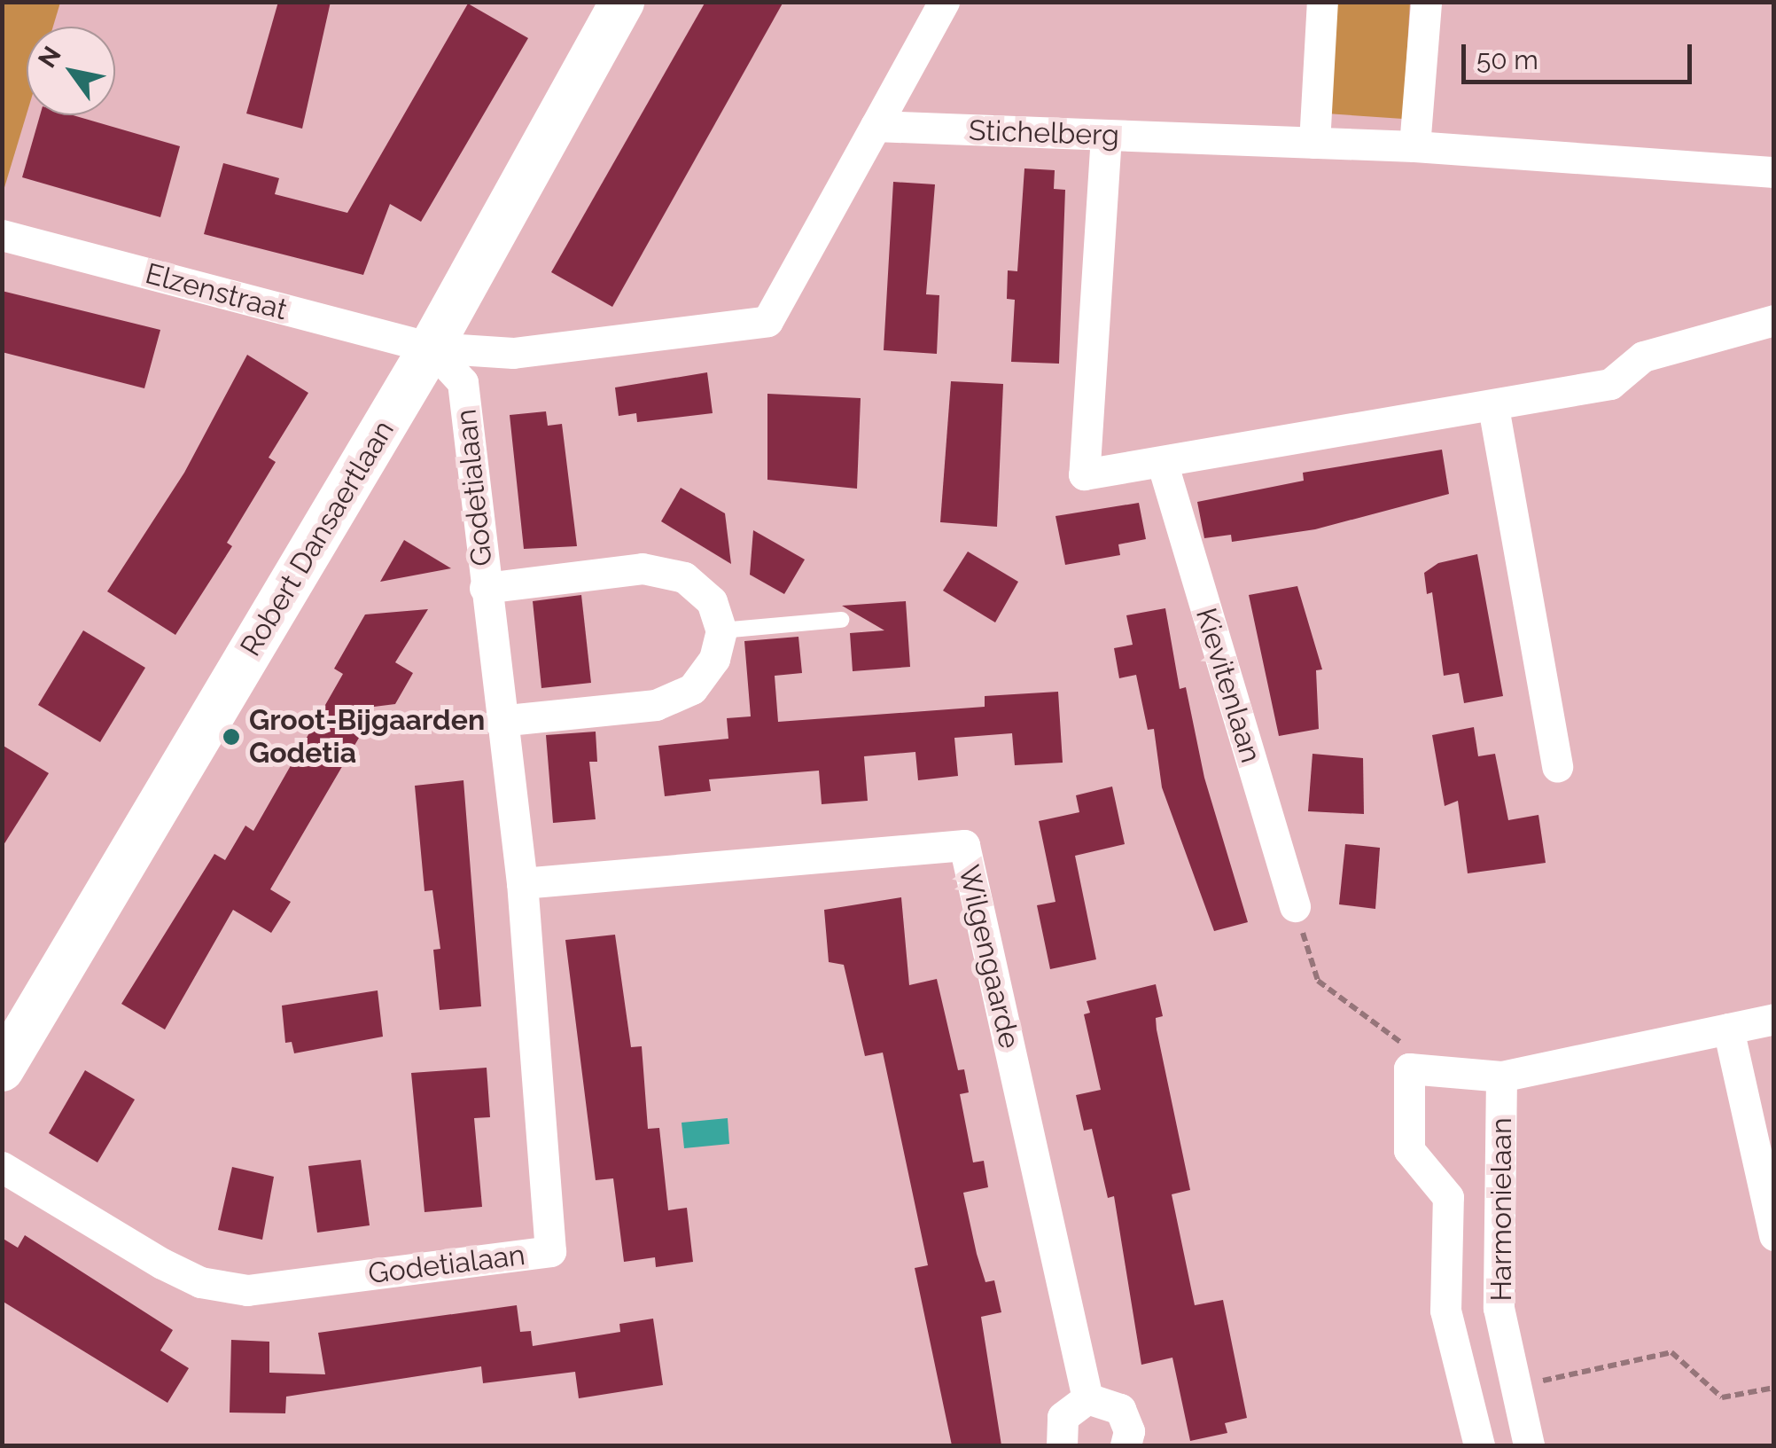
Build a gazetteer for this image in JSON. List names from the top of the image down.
{
  "streets": {
    "street": [
      "Stichelberg",
      "Elzenstraat",
      "Godetialaan",
      "Robert Dansaertlaan",
      "Kievitenlaan",
      "Wilgengaarde",
      "Harmonielaan"
    ]
  },
  "crossings": [
    ["Elzenstraat", "Godetialaan"],
    ["Elzenstraat", "Robert Dansaertlaan"],
    ["Godetialaan", "Robert Dansaertlaan"],
    ["Godetialaan", "Wilgengaarde"]
  ],
  "places": ["Groot-Bijgaarden Godetia"],
  "scale_bar": "50 m",
  "north": "top left"
}
